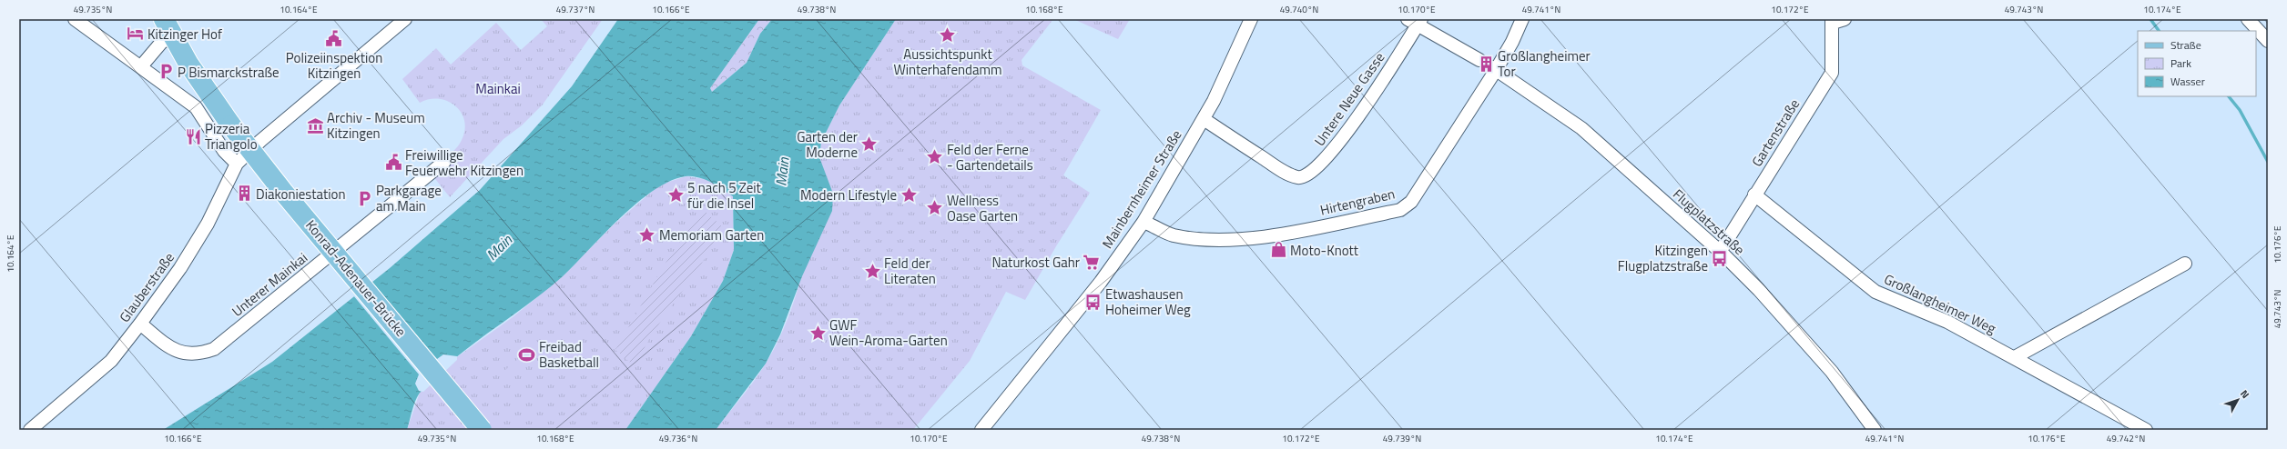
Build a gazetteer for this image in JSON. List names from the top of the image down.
{
  "streets": {
    "main road": ["Konrad-Adenauer-Brücke"],
    "street": [
      "Untere Neue Gasse",
      "Gartenstraße",
      "Mainbernheimer Straße",
      "Hirtengraben",
      "Flugplatzstraße",
      "Unterer Mainkai",
      "Glauberstraße",
      "Großlangheimer Weg"
    ]
  },
  "crossings": [
    ["Untere Neue Gasse", "Mainbernheimer Straße"],
    ["Gartenstraße", "Flugplatzstraße"],
    ["Gartenstraße", "Großlangheimer Weg"],
    ["Mainbernheimer Straße", "Hirtengraben"],
    ["Hirtengraben", "Flugplatzstraße"],
    ["Unterer Mainkai", "Glauberstraße"]
  ],
  "water": ["Main"],
  "parks": ["Mainkai"],
  "places": {
    "hotel": ["Kitzinger Hof"],
    "place": [
      "Aussichtspunkt Winterhafendamm",
      "Garten der Moderne",
      "Feld der Ferne - Gartendetails",
      "Modern Lifestyle",
      "5 nach 5 Zeit für die Insel",
      "Wellness Oase Garten",
      "Memoriam Garten",
      "Feld der Literaten",
      "GWF Wein-Aroma-Garten"
    ],
    "public building": ["Polizeiinspektion Kitzingen", "Freiwillige Feuerwehr Kitzingen"],
    "building": ["Großlangheimer Tor", "Diakoniestation"],
    "parking": ["P Bismarckstraße", "Parkgarage am Main"],
    "museum": ["Archiv - Museum Kitzingen"],
    "restaurant": ["Pizzeria Triangolo"],
    "shop": ["Moto-Knott"],
    "bus stop": ["Kitzingen Flugplatzstraße", "Etwashausen Hoheimer Weg"],
    "supermarket": ["Naturkost Gahr"],
    "sports": ["Freibad Basketball"]
  },
  "legend": ["Straße", "Park", "Wasser"],
  "north": "top right",
  "coordinates": [
    "49.735°N",
    "10.164°E",
    "49.737°N",
    "10.166°E",
    "49.738°N",
    "10.168°E",
    "49.740°N",
    "10.170°E",
    "49.741°N",
    "10.172°E",
    "49.743°N",
    "10.174°E",
    "10.176°E",
    "49.736°N",
    "49.739°N",
    "49.742°N"
  ]
}
